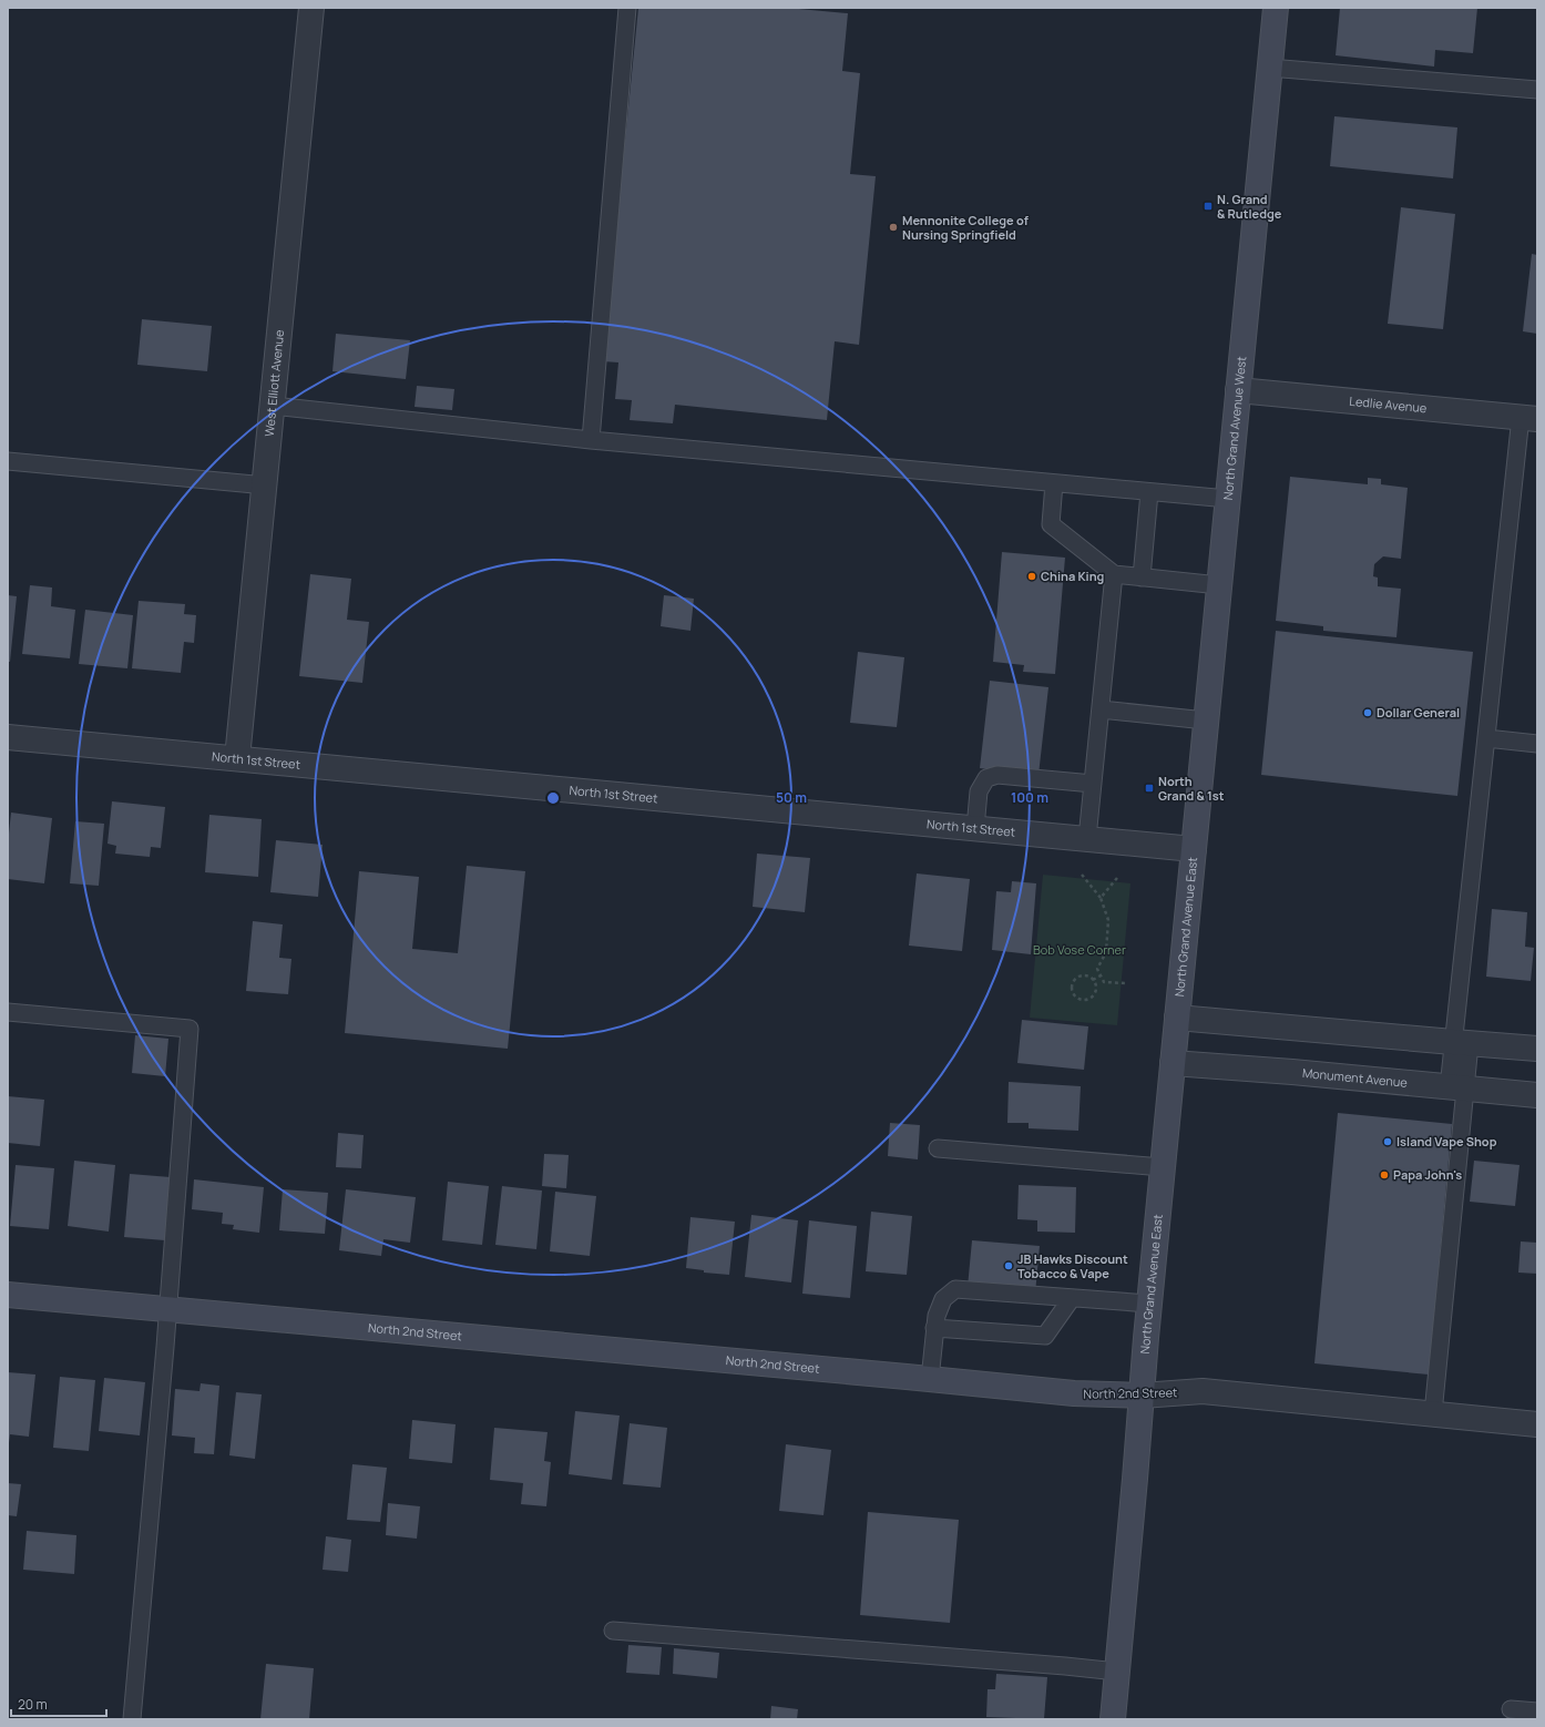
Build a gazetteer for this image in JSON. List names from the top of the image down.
{
  "streets": {
    "main road": ["North Grand Avenue West", "North Grand Avenue East", "North 2nd Street"],
    "street": [
      "West Elliott Avenue",
      "Ledlie Avenue",
      "North 1st Street",
      "Monument Avenue"
    ]
  },
  "crossings": [
    ["West Elliott Avenue", "North 1st Street"],
    ["Ledlie Avenue", "North Grand Avenue West"],
    ["North Grand Avenue West", "North 1st Street"],
    ["North Grand Avenue West", "North Grand Avenue East"],
    ["North 1st Street", "North Grand Avenue East"],
    ["North Grand Avenue East", "Monument Avenue"],
    ["North Grand Avenue East", "North 2nd Street"]
  ],
  "parks": ["Bob Vose Corner"],
  "places": {
    "transit": ["N. Grand & Rutledge", "North Grand & 1st"],
    "other": [
      "Mennonite College of Nursing Springfield",
      "China King",
      "Dollar General",
      "Island Vape Shop",
      "Papa John's",
      "JB Hawks Discount Tobacco & Vape"
    ]
  },
  "scale_bar": "20 m",
  "rings": ["50 m", "100 m"]
}
